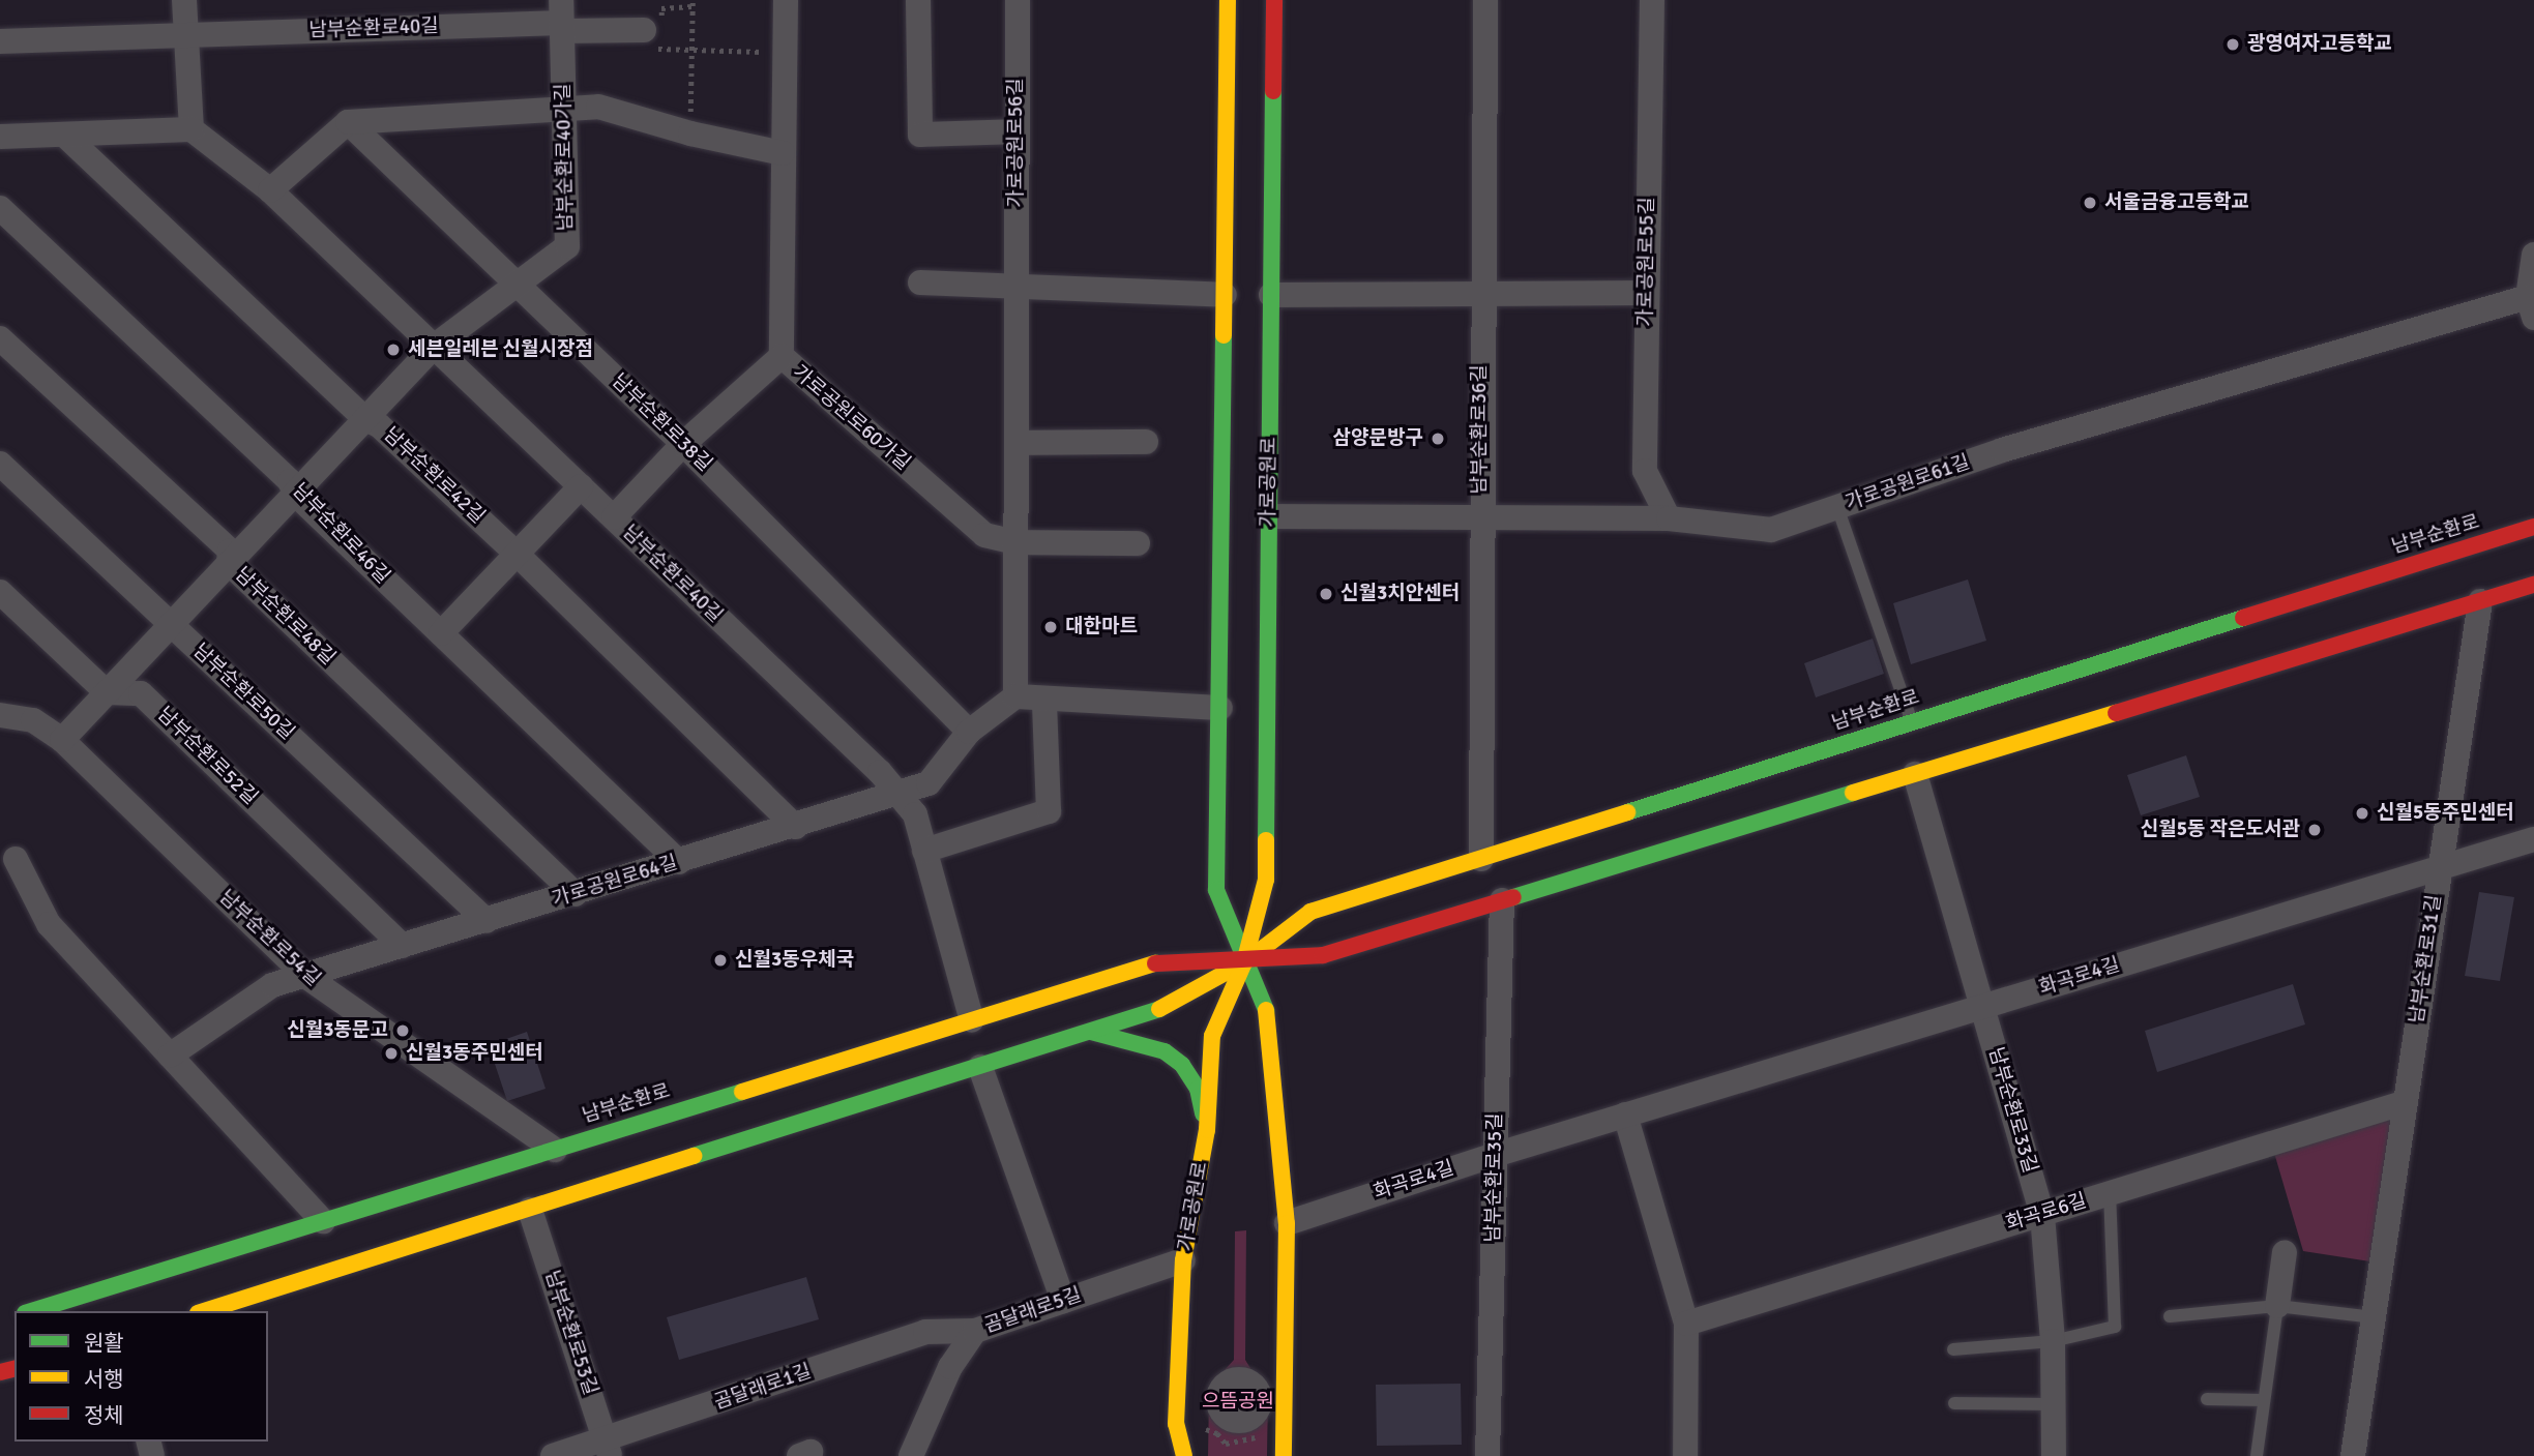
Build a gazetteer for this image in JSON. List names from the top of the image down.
{
  "streets": {
    "main road": ["가로공원로", "남부순환로"],
    "street": [
      "남부순환로40길",
      "가로공원로56길",
      "남부순환로40가길",
      "가로공원로55길",
      "가로공원로60가길",
      "남부순환로38길",
      "남부순환로36길",
      "남부순환로42길",
      "가로공원로61길",
      "남부순환로46길",
      "남부순환로48길",
      "남부순환로50길",
      "남부순환로52길",
      "가로공원로64길",
      "남부순환로54길",
      "남부순환로31길",
      "화곡로4길",
      "남부순환로33길",
      "남부순환로35길",
      "화곡로6길",
      "곰달래로5길",
      "남부순환로53길",
      "곰달래로1길"
    ]
  },
  "crossings": [
    ["남부순환로40길", "남부순환로40가길"],
    ["남부순환로40길", "남부순환로"],
    ["남부순환로40길", "가로공원로64길"],
    ["가로공원로56길", "가로공원로60가길"],
    ["가로공원로56길", "가로공원로64길"],
    ["남부순환로40가길", "남부순환로38길"],
    ["남부순환로40가길", "남부순환로42길"],
    ["남부순환로40가길", "남부순환로46길"],
    ["남부순환로40가길", "남부순환로48길"],
    ["남부순환로40가길", "남부순환로50길"],
    ["남부순환로40가길", "남부순환로52길"],
    ["남부순환로40가길", "남부순환로54길"],
    ["가로공원로55길", "가로공원로61길"],
    ["남부순환로38길", "가로공원로64길"],
    ["남부순환로36길", "가로공원로61길"],
    ["남부순환로36길", "남부순환로"],
    ["남부순환로42길", "가로공원로64길"],
    ["가로공원로", "가로공원로61길"],
    ["가로공원로", "남부순환로"],
    ["가로공원로", "곰달래로5길"],
    ["남부순환로46길", "가로공원로64길"],
    ["남부순환로", "남부순환로54길"],
    ["남부순환로", "남부순환로31길"],
    ["남부순환로", "남부순환로33길"],
    ["남부순환로", "남부순환로35길"],
    ["남부순환로", "남부순환로53길"],
    ["남부순환로48길", "가로공원로64길"],
    ["남부순환로50길", "가로공원로64길"],
    ["남부순환로52길", "가로공원로64길"],
    ["가로공원로64길", "남부순환로54길"],
    ["남부순환로31길", "화곡로4길"],
    ["남부순환로31길", "화곡로6길"],
    ["화곡로4길", "남부순환로33길"],
    ["화곡로4길", "남부순환로35길"],
    ["남부순환로33길", "화곡로6길"],
    ["곰달래로5길", "곰달래로1길"],
    ["남부순환로53길", "곰달래로1길"]
  ],
  "parks": ["으뜸공원"],
  "places": [
    "광영여자고등학교",
    "서울금융고등학교",
    "세븐일레븐 신월시장점",
    "삼양문방구",
    "신월3치안센터",
    "대한마트",
    "신월5동주민센터",
    "신월5동 작은도서관",
    "신월3동우체국",
    "신월3동문고",
    "신월3동주민센터"
  ],
  "legend": ["원활", "서행", "정체"]
}
